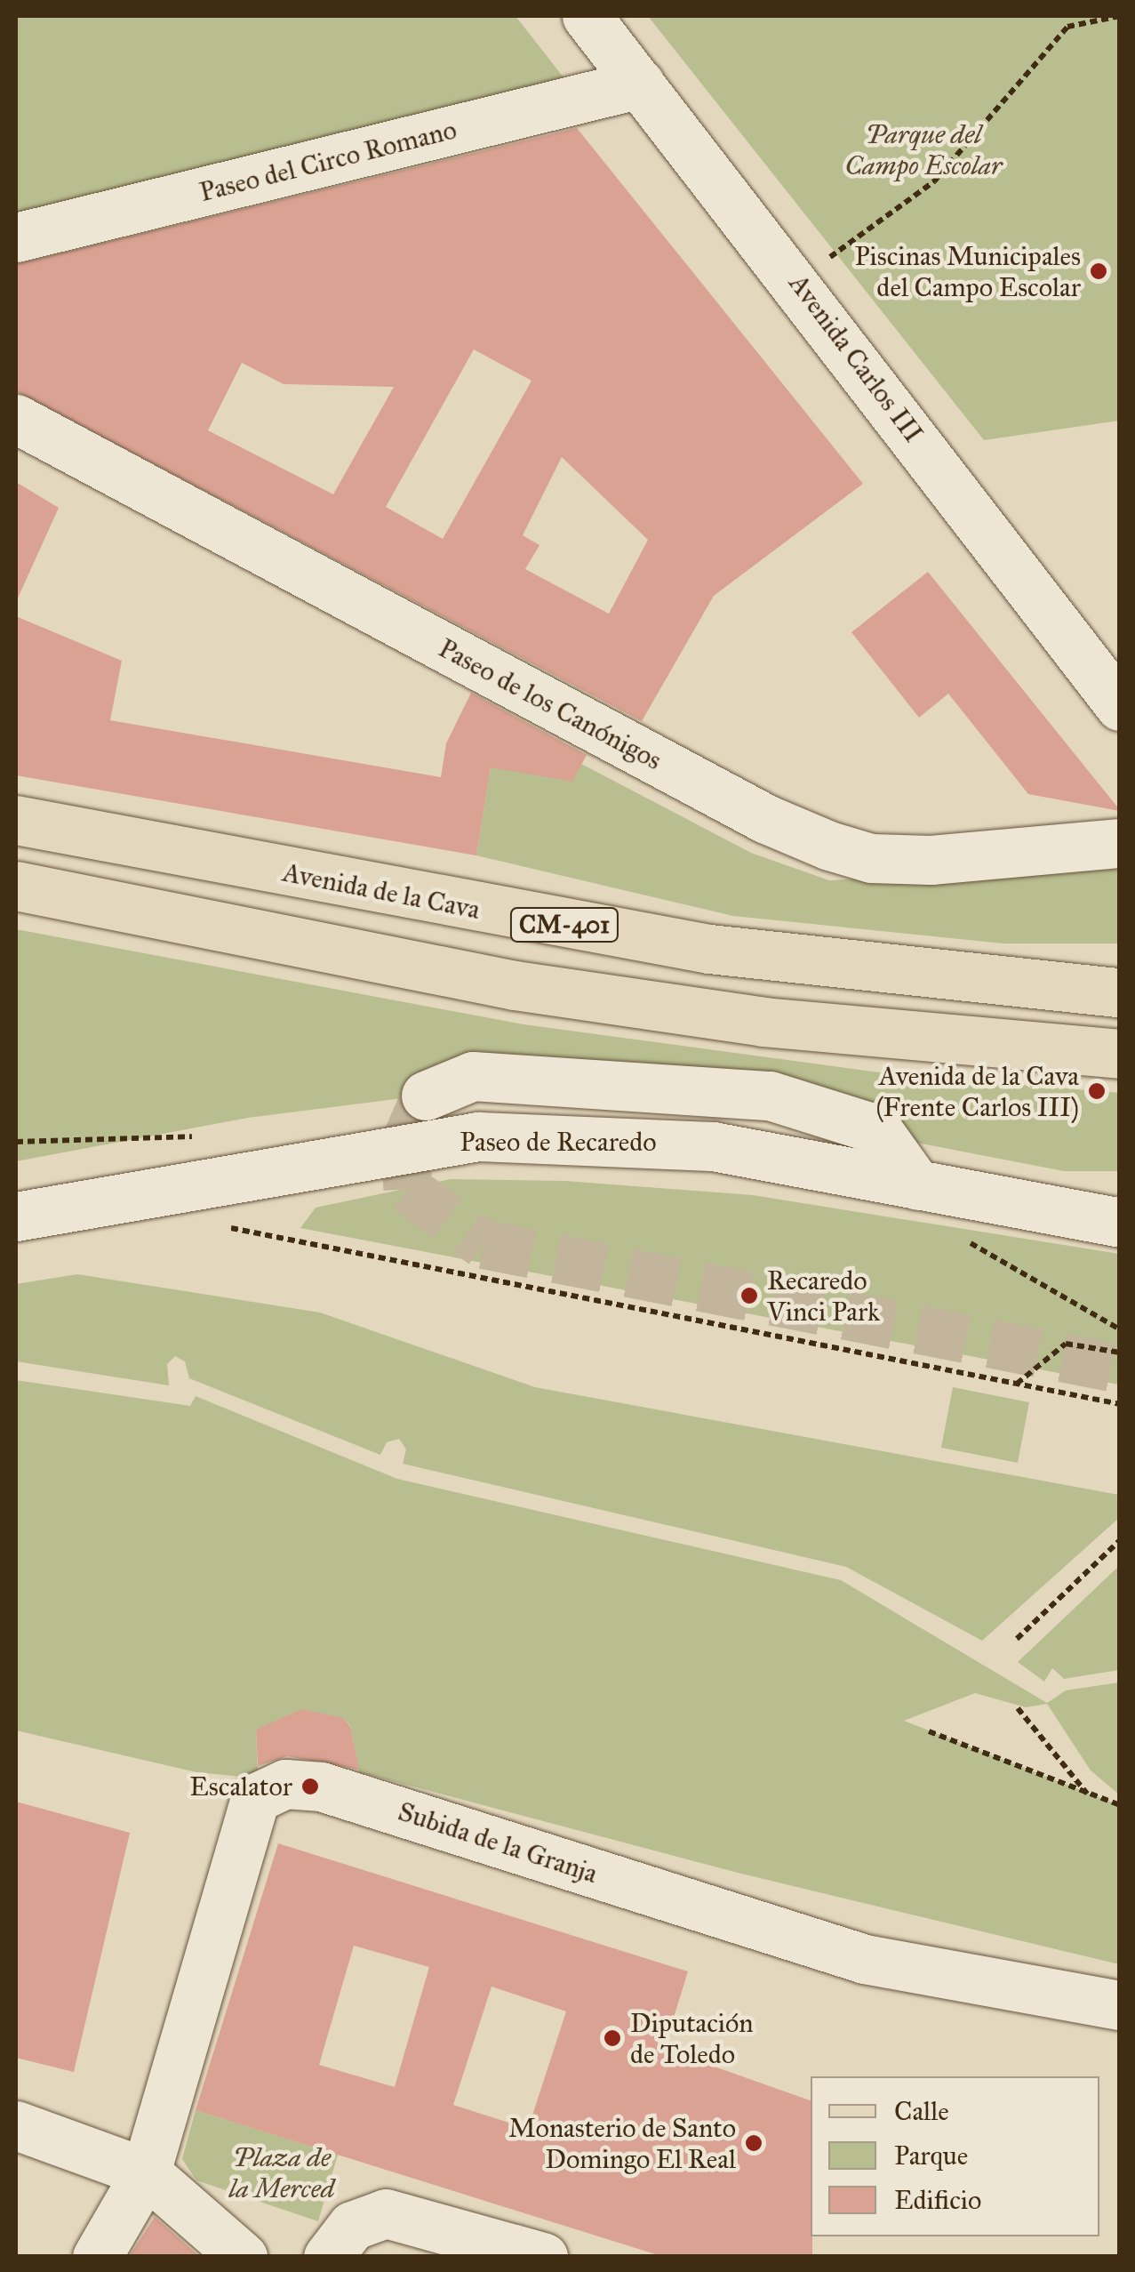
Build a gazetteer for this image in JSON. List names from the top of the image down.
{
  "streets": {
    "main road": ["Avenida de la Cava", "CM-401"],
    "street": [
      "Paseo del Circo Romano",
      "Avenida Carlos III",
      "Paseo de los Canónigos",
      "Paseo de Recaredo",
      "Subida de la Granja"
    ]
  },
  "crossings": [
    ["Paseo del Circo Romano", "Avenida Carlos III"]
  ],
  "parks": ["Parque del Campo Escolar", "Plaza de la Merced"],
  "places": [
    "Piscinas Municipales del Campo Escolar",
    "Avenida de la Cava (Frente Carlos III)",
    "Recaredo Vinci Park",
    "Escalator",
    "Diputación de Toledo",
    "Monasterio de Santo Domingo El Real"
  ],
  "legend": ["Calle", "Parque", "Edificio"]
}
